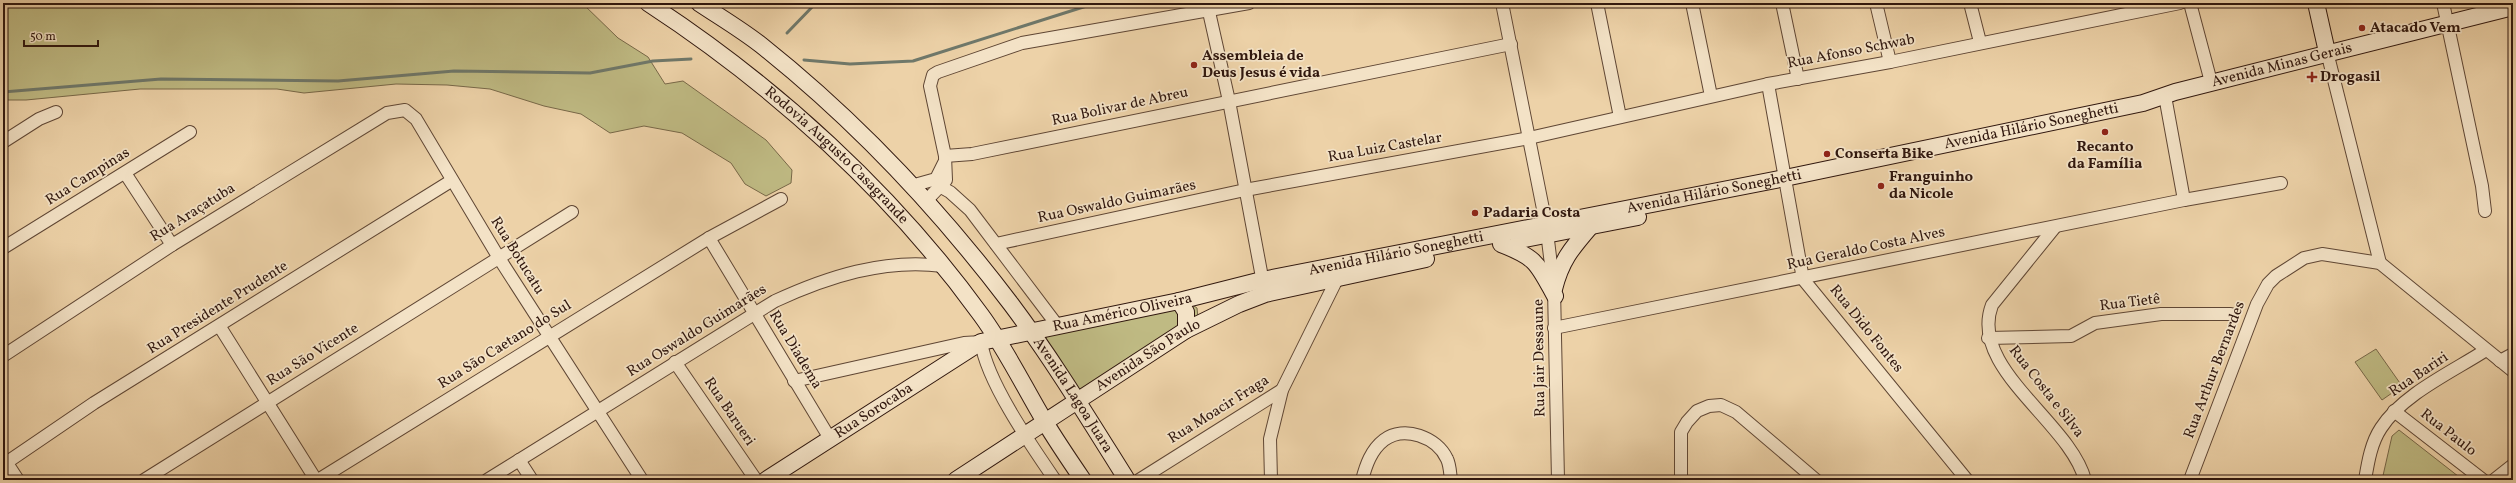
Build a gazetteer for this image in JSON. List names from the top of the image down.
{
  "streets": {
    "street": [
      "Rua Afonso Schwab",
      "Avenida Minas Gerais",
      "Rua Bolivar de Abreu",
      "Avenida Hilário Soneghetti",
      "Rua Luiz Castelar",
      "Rodovia Augusto Casagrande",
      "Rua Campinas",
      "Rua Oswaldo Guimarães",
      "Rua Araçatuba",
      "Rua Geraldo Costa Alves",
      "Rua Botucatu",
      "Rua Tietê",
      "Rua Presidente Prudente",
      "Rua Américo Oliveira",
      "Rua Dido Fontes",
      "Rua São Caetano do Sul",
      "Rua Diadema",
      "Rua São Vicente",
      "Avenida São Paulo",
      "Rua Jair Dessaune",
      "Rua Arthur Bernardes",
      "Rua Bariri",
      "Rua Costa e Silva",
      "Avenida Lagoa Juara",
      "Rua Sorocaba",
      "Rua Moacir Fraga",
      "Rua Barueri",
      "Rua Paulo"
    ]
  },
  "crossings": [
    ["Rua Afonso Schwab", "Rua Luiz Castelar"],
    ["Rua Afonso Schwab", "Rua Dido Fontes"],
    ["Rua Afonso Schwab", "Rua Jair Dessaune"],
    ["Avenida Minas Gerais", "Avenida Hilário Soneghetti"],
    ["Rua Bolivar de Abreu", "Rua Jair Dessaune"],
    ["Avenida Hilário Soneghetti", "Rua Américo Oliveira"],
    ["Avenida Hilário Soneghetti", "Rua Dido Fontes"],
    ["Avenida Hilário Soneghetti", "Avenida São Paulo"],
    ["Avenida Hilário Soneghetti", "Rua Jair Dessaune"],
    ["Avenida Hilário Soneghetti", "Rua Moacir Fraga"],
    ["Rua Luiz Castelar", "Rua Oswaldo Guimarães"],
    ["Rua Luiz Castelar", "Rua Jair Dessaune"],
    ["Rodovia Augusto Casagrande", "Rua Oswaldo Guimarães"],
    ["Rodovia Augusto Casagrande", "Rua Américo Oliveira"],
    ["Rua Oswaldo Guimarães", "Rua Botucatu"],
    ["Rua Oswaldo Guimarães", "Rua Diadema"],
    ["Rua Oswaldo Guimarães", "Rua Barueri"],
    ["Rua Araçatuba", "Rua Botucatu"],
    ["Rua Geraldo Costa Alves", "Rua Dido Fontes"],
    ["Rua Geraldo Costa Alves", "Rua Jair Dessaune"],
    ["Rua Geraldo Costa Alves", "Rua Costa e Silva"],
    ["Rua Botucatu", "Rua Presidente Prudente"],
    ["Rua Botucatu", "Rua São Caetano do Sul"],
    ["Rua Botucatu", "Rua São Vicente"],
    ["Rua Tietê", "Rua Costa e Silva"],
    ["Rua Américo Oliveira", "Rua Diadema"],
    ["Rua Américo Oliveira", "Avenida São Paulo"],
    ["Rua Américo Oliveira", "Avenida Lagoa Juara"],
    ["Rua Américo Oliveira", "Rua Sorocaba"],
    ["Rua São Caetano do Sul", "Rua Diadema"],
    ["Rua Diadema", "Rua Sorocaba"],
    ["Avenida São Paulo", "Avenida Lagoa Juara"],
    ["Rua Bariri", "Rua Paulo"]
  ],
  "places": {
    "other": [
      "Atacado Vem",
      "Assembleia de Deus Jesus é vida",
      "Recanto da Família",
      "Conserta Bike",
      "Franguinho da Nicole",
      "Padaria Costa"
    ],
    "health": ["Drogasil"]
  },
  "scale_bar": "50 m"
}
